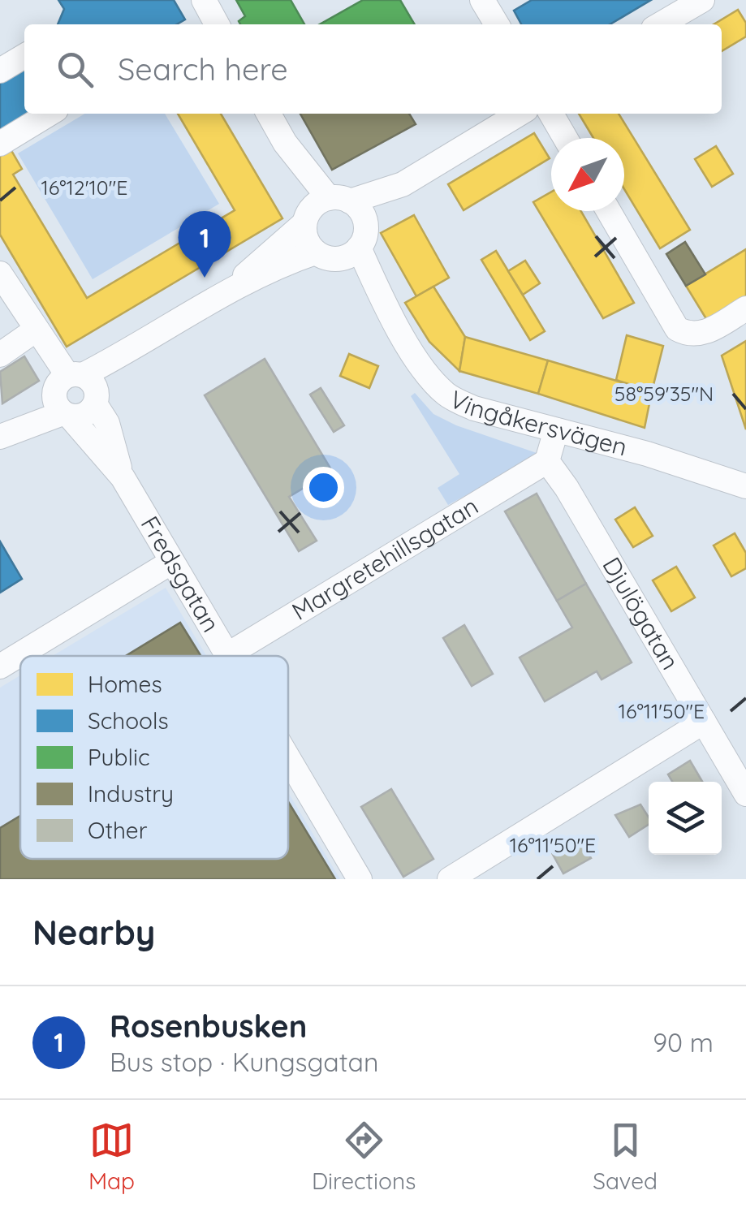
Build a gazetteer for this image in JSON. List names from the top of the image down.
{
  "streets": {
    "street": [
      "Vingåkersvägen",
      "Margretehillsgatan",
      "Fredsgatan",
      "Djulögatan"
    ]
  },
  "crossings": [
    ["Margretehillsgatan", "Fredsgatan"],
    ["Margretehillsgatan", "Djulögatan"]
  ],
  "legend": [
    "Homes",
    "Schools",
    "Public",
    "Industry",
    "Other"
  ],
  "north": "bottom left",
  "page": {
    "search": "Search here",
    "pins": "1",
    "heading": "Nearby",
    "list": [
      {
        "mark": "1",
        "name": "Rosenbusken",
        "note": "Bus stop · Kungsgatan",
        "value": "90 m"
      }
    ],
    "nav": ["Map", "Directions", "Saved"]
  },
  "coordinates": ["16°12'10\"E", "58°59'35\"N", "16°11'50\"E"]
}
